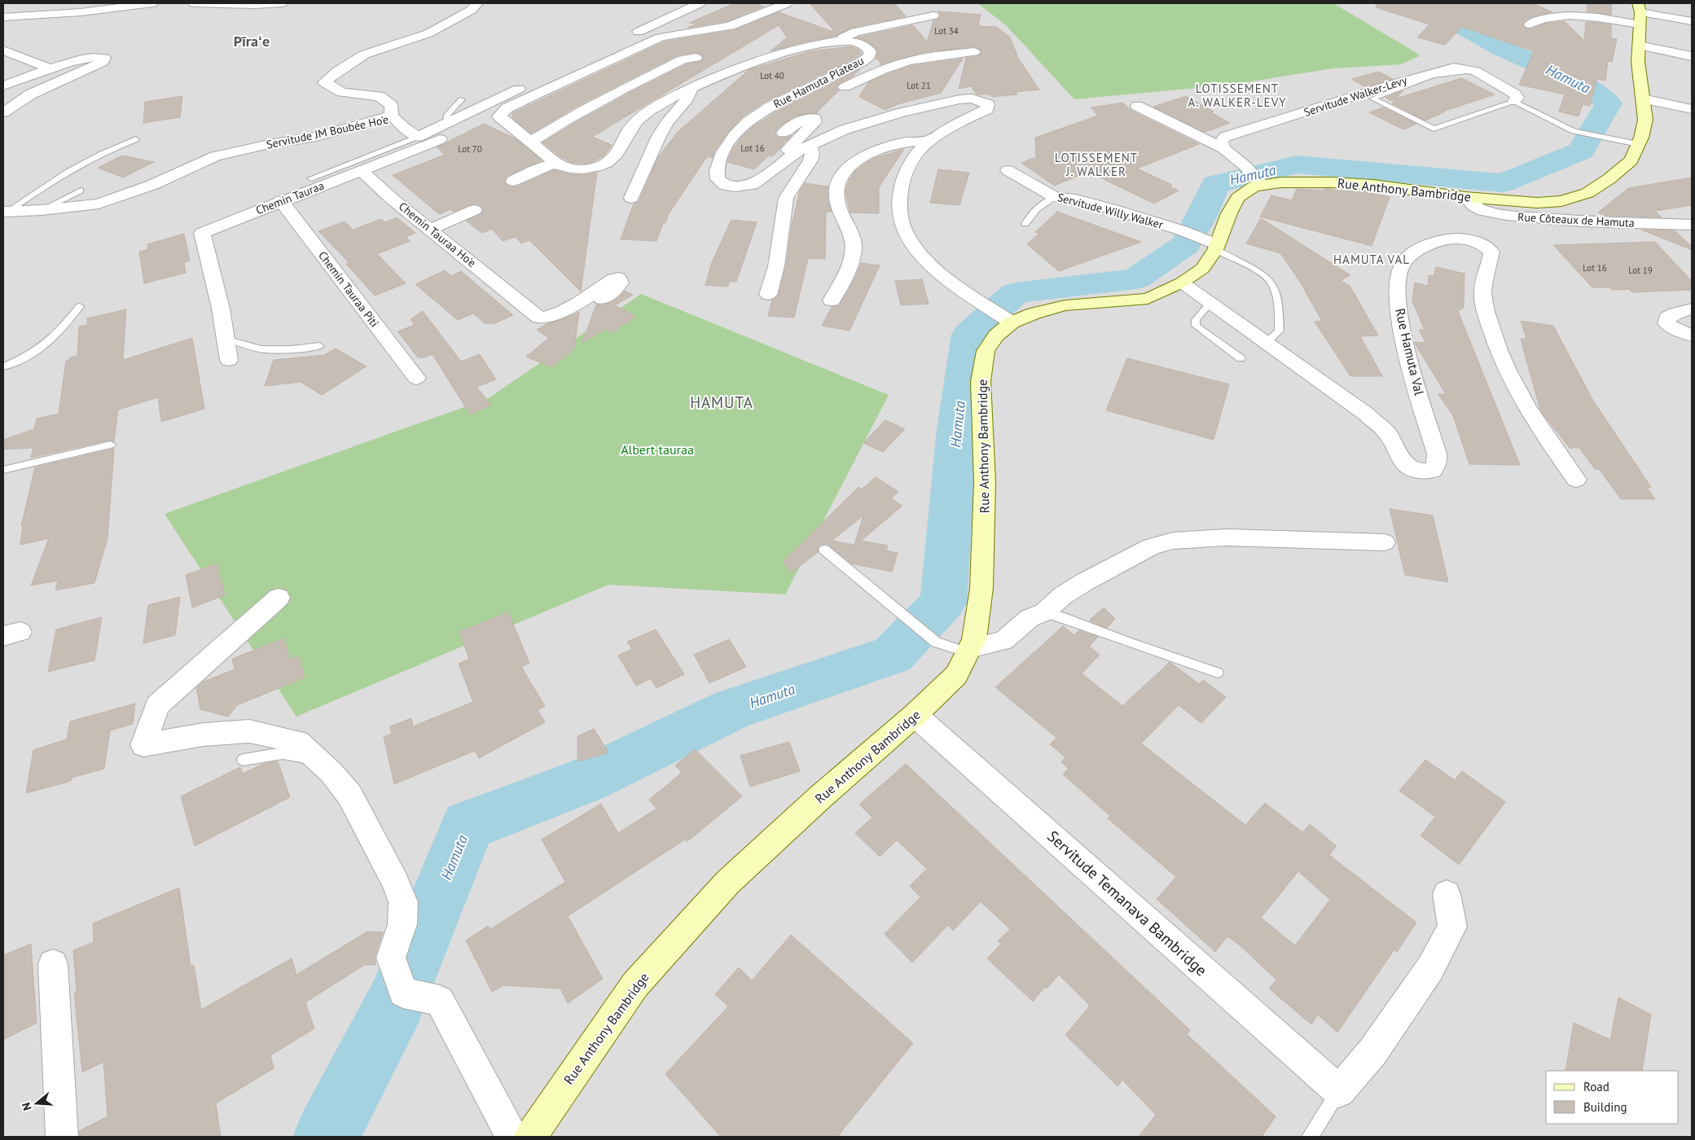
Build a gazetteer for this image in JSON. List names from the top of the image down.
{
  "streets": {
    "main road": ["Rue Anthony Bambridge"],
    "street": [
      "Rue Hamuta Plateau",
      "Servitude Walker-Levy",
      "Servitude JM Boubée Ho'e",
      "Chemin Tauraa",
      "Servitude Willy Walker",
      "Rue Côteaux de Hamuta",
      "Chemin Tauraa Ho'e",
      "Chemin Tauraa Piti",
      "Rue Hamuta Val",
      "Servitude Temanava Bambridge"
    ]
  },
  "crossings": [
    ["Rue Hamuta Plateau", "Rue Anthony Bambridge"],
    ["Rue Hamuta Plateau", "Chemin Tauraa"],
    ["Rue Anthony Bambridge", "Servitude Willy Walker"],
    ["Rue Anthony Bambridge", "Rue Côteaux de Hamuta"],
    ["Rue Anthony Bambridge", "Rue Hamuta Val"],
    ["Rue Anthony Bambridge", "Servitude Temanava Bambridge"],
    ["Chemin Tauraa", "Chemin Tauraa Ho'e"],
    ["Chemin Tauraa", "Chemin Tauraa Piti"]
  ],
  "districts": [
    "Pīraʻe",
    "LOTISSEMENT A. WALKER-LEVY",
    "LOTISSEMENT J. WALKER",
    "HAMUTA VAL",
    "HAMUTA"
  ],
  "water": ["Hamuta"],
  "parks": ["Albert tauraa"],
  "house_numbers": [
    "Lot 34",
    "Lot 40",
    "Lot 21",
    "Lot 16",
    "Lot 70",
    "Lot 16",
    "Lot 19"
  ],
  "legend": ["Road", "Building"],
  "north": "left"
}
